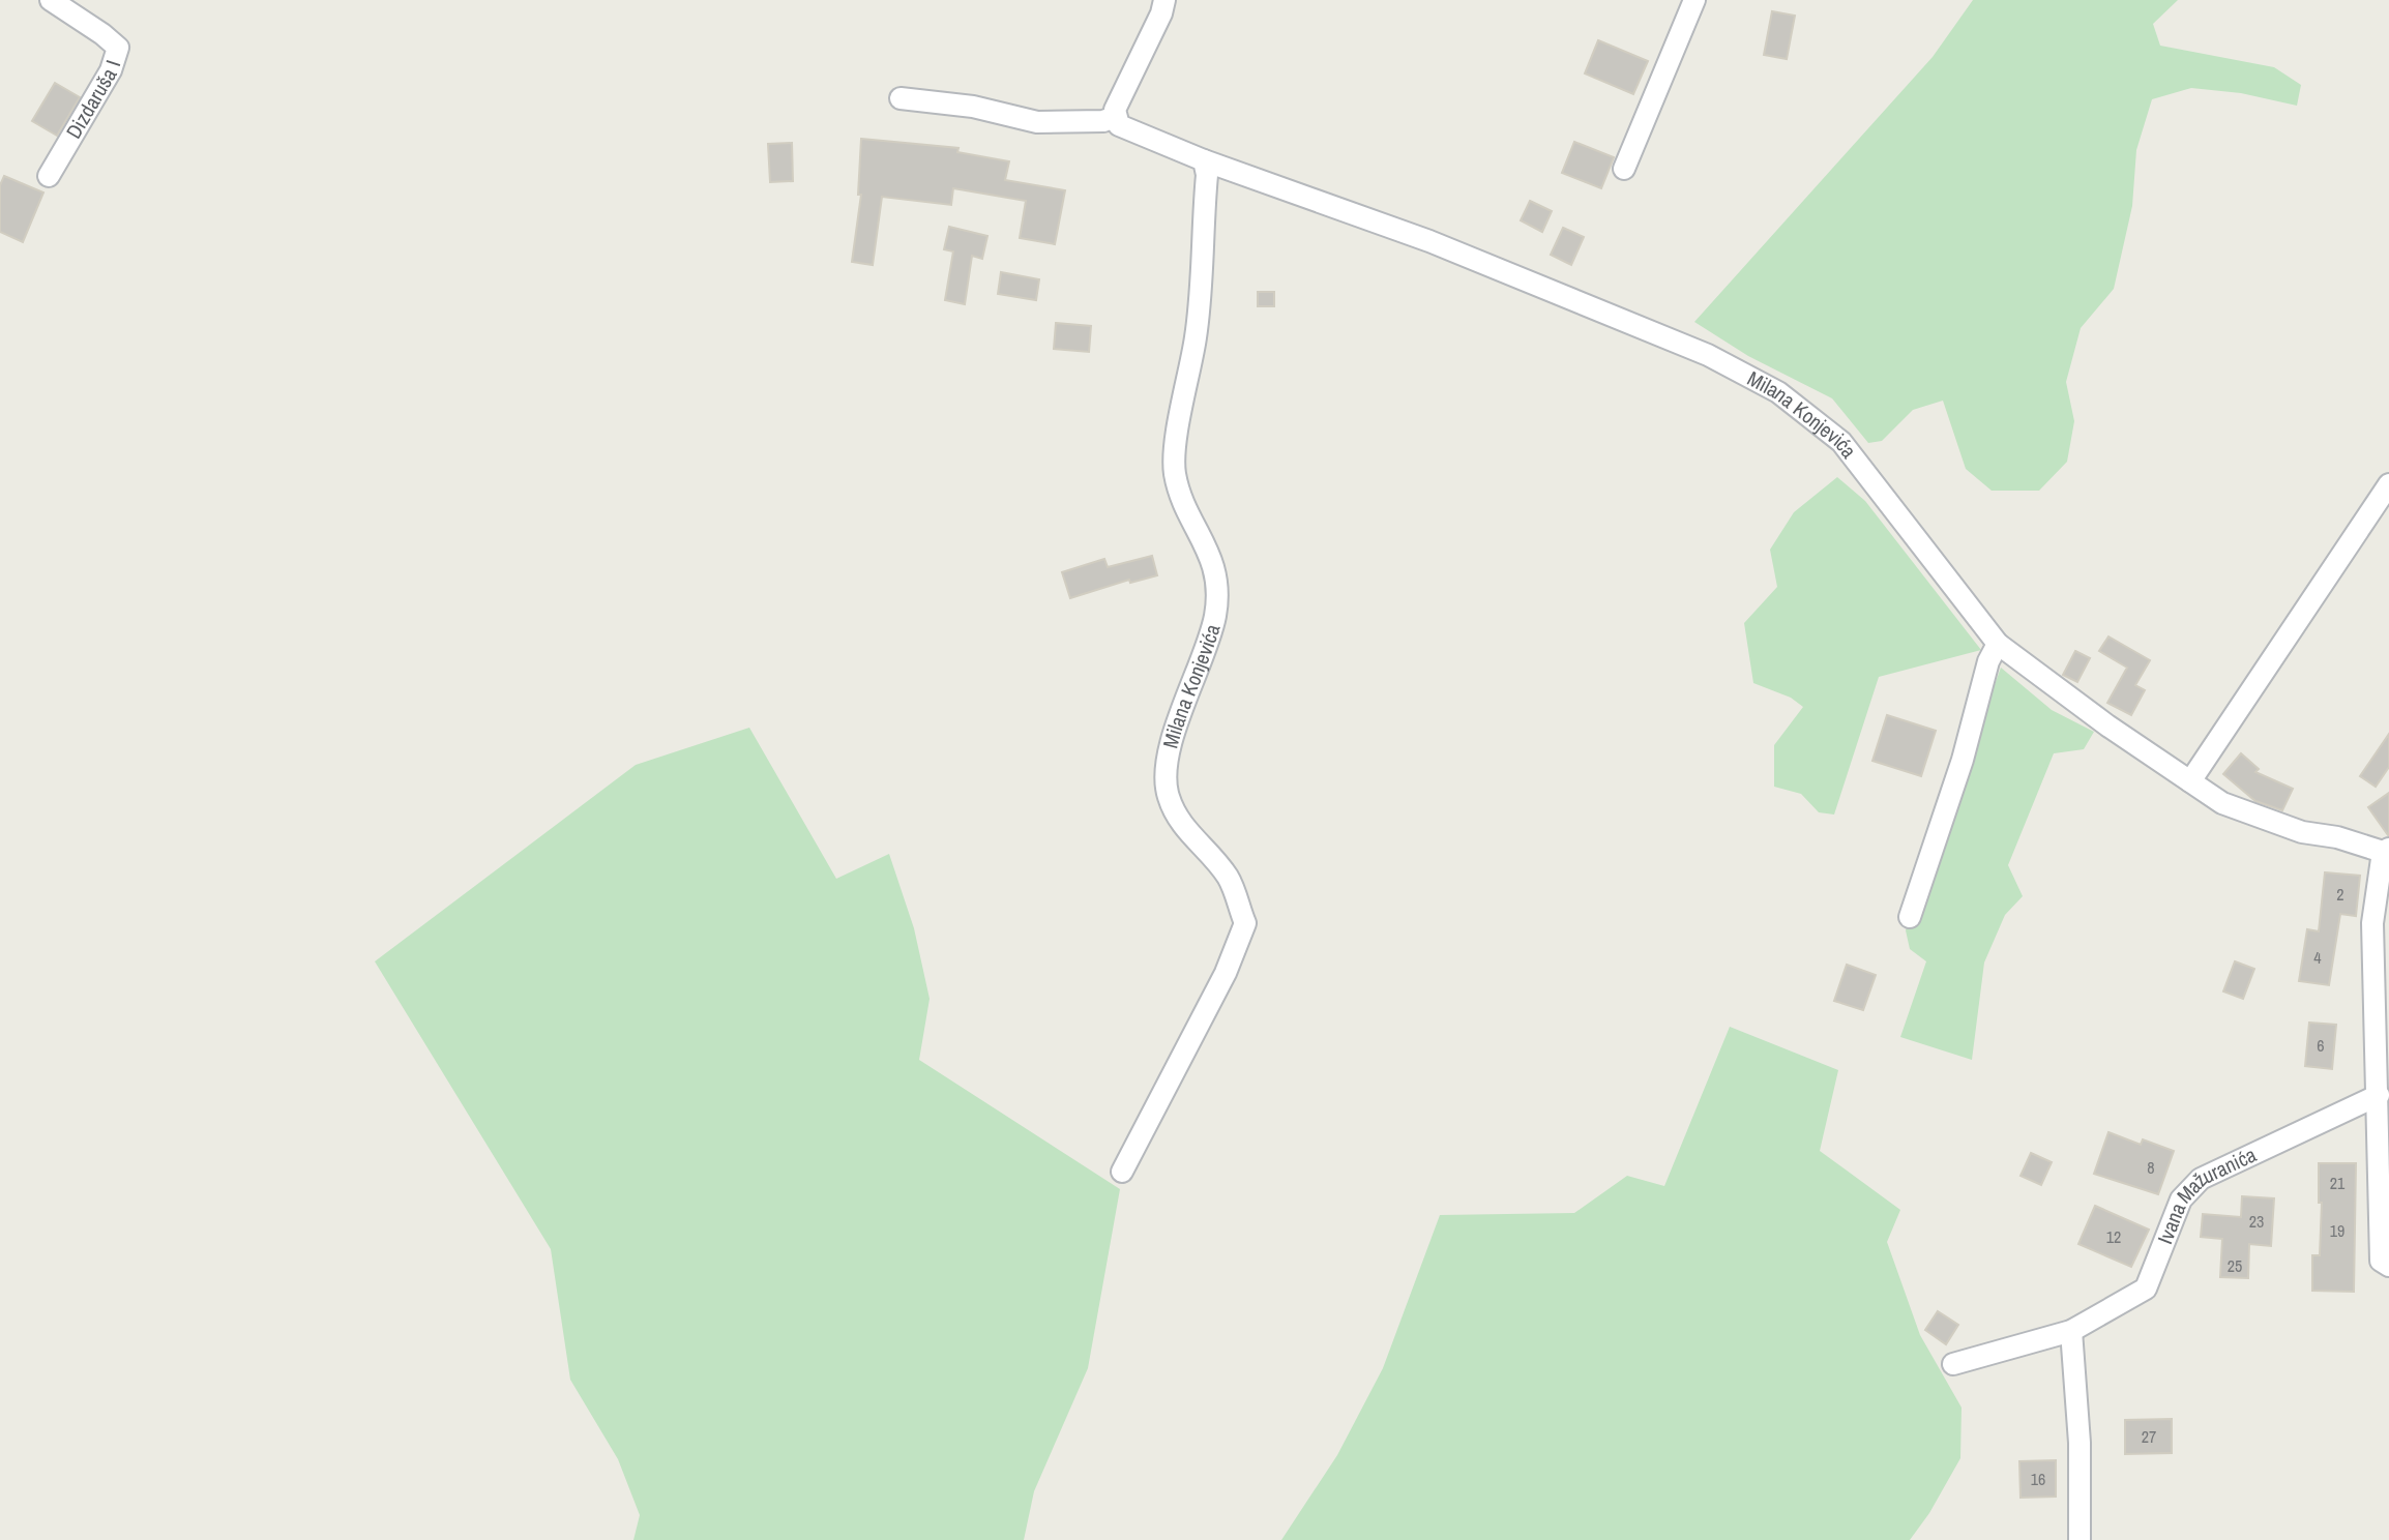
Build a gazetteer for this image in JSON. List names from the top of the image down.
{
  "streets": {
    "street": ["Dizdaruša I", "Milana Konjevića", "Ivana Mažuranića"]
  },
  "house_numbers": [
    "2",
    "4",
    "6",
    "8",
    "21",
    "23",
    "19",
    "12",
    "25",
    "27",
    "16"
  ]
}
